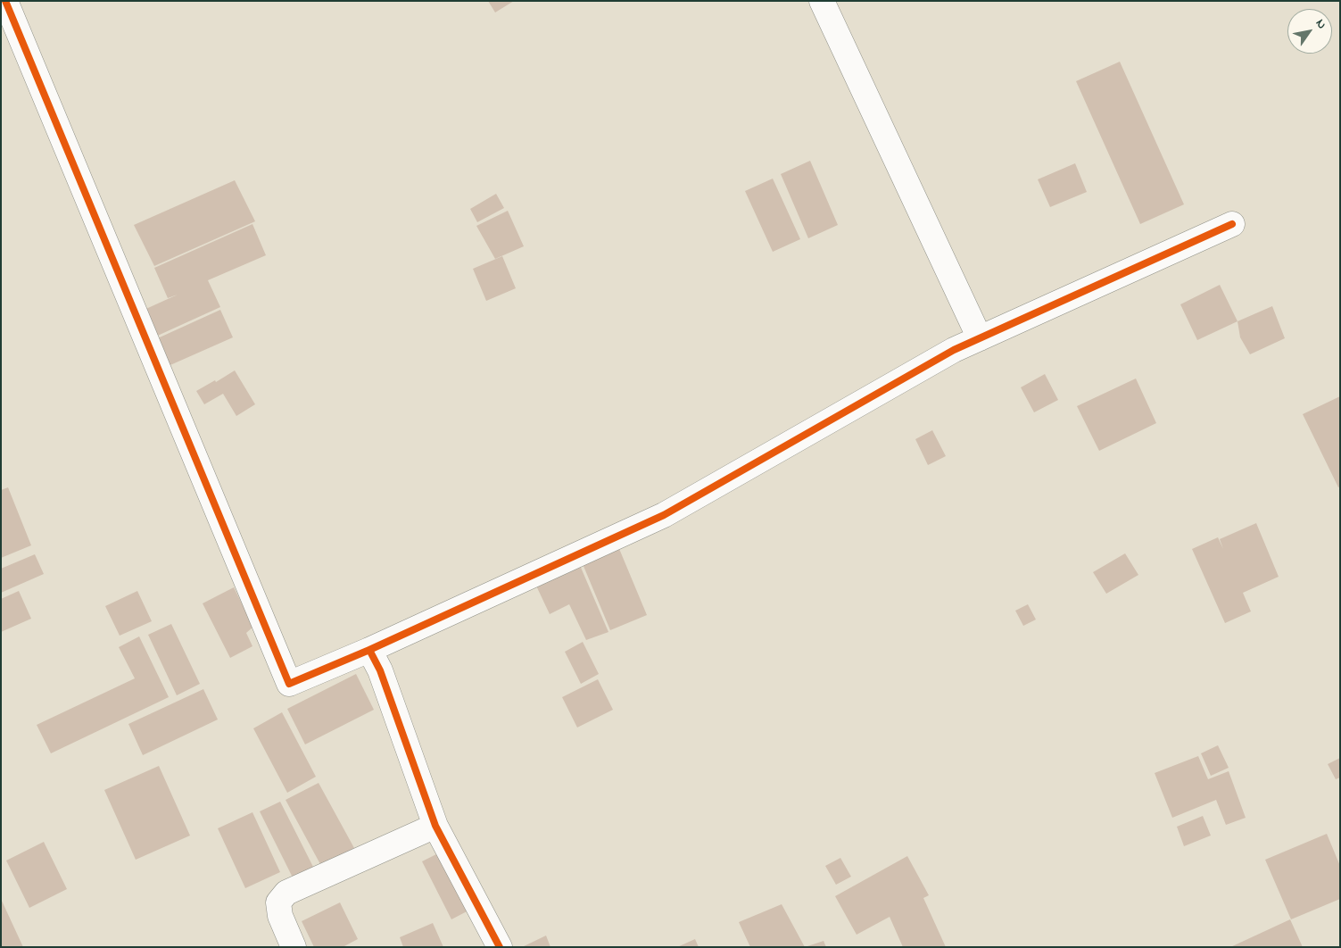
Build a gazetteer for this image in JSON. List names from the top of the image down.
{
  "north": "top right"
}
